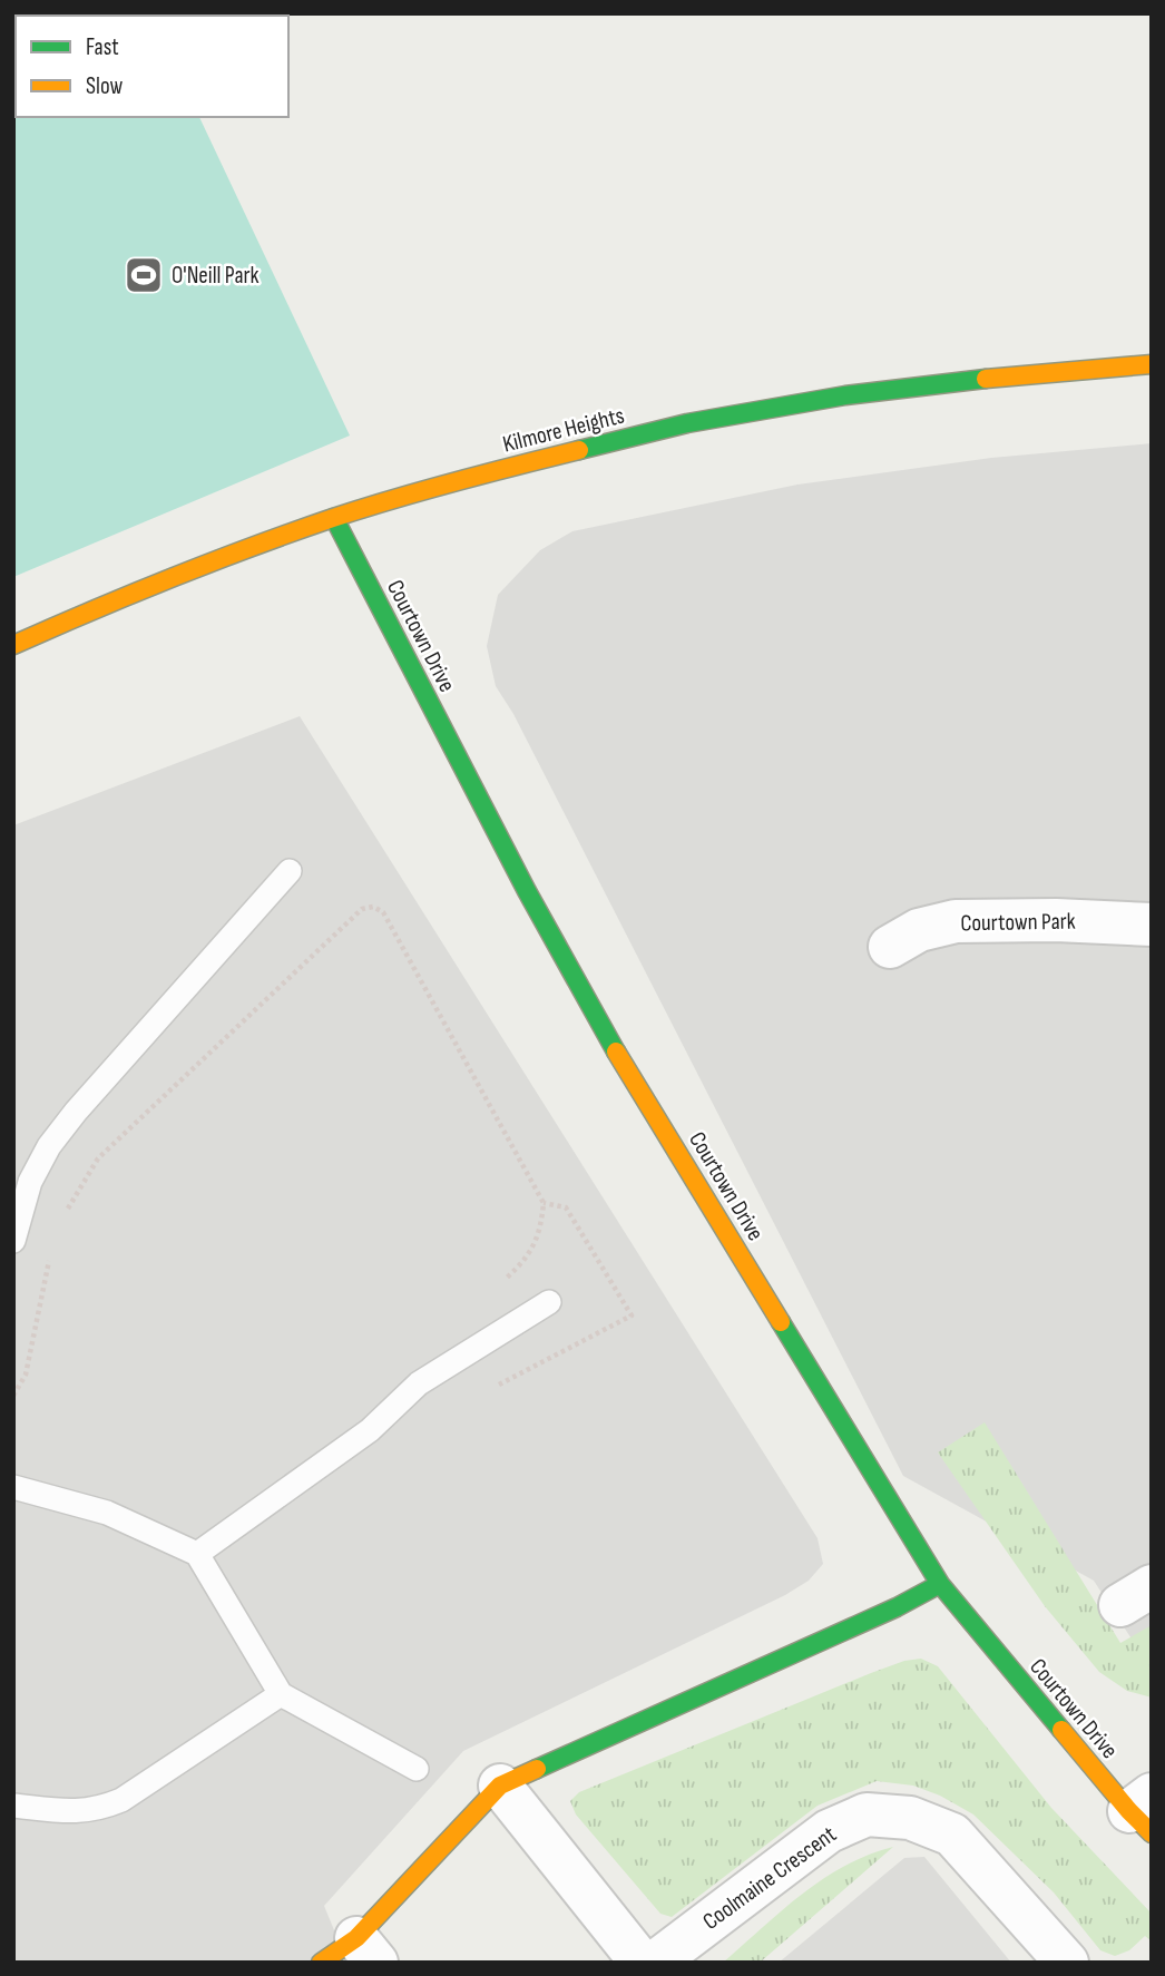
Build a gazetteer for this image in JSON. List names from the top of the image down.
{
  "streets": {
    "street": [
      "Kilmore Heights",
      "Courtown Drive",
      "Courtown Park",
      "Coolmaine Crescent"
    ]
  },
  "crossings": [
    ["Kilmore Heights", "Courtown Drive"]
  ],
  "places": {
    "sports": ["O'Neill Park"]
  },
  "legend": ["Fast", "Slow"]
}
